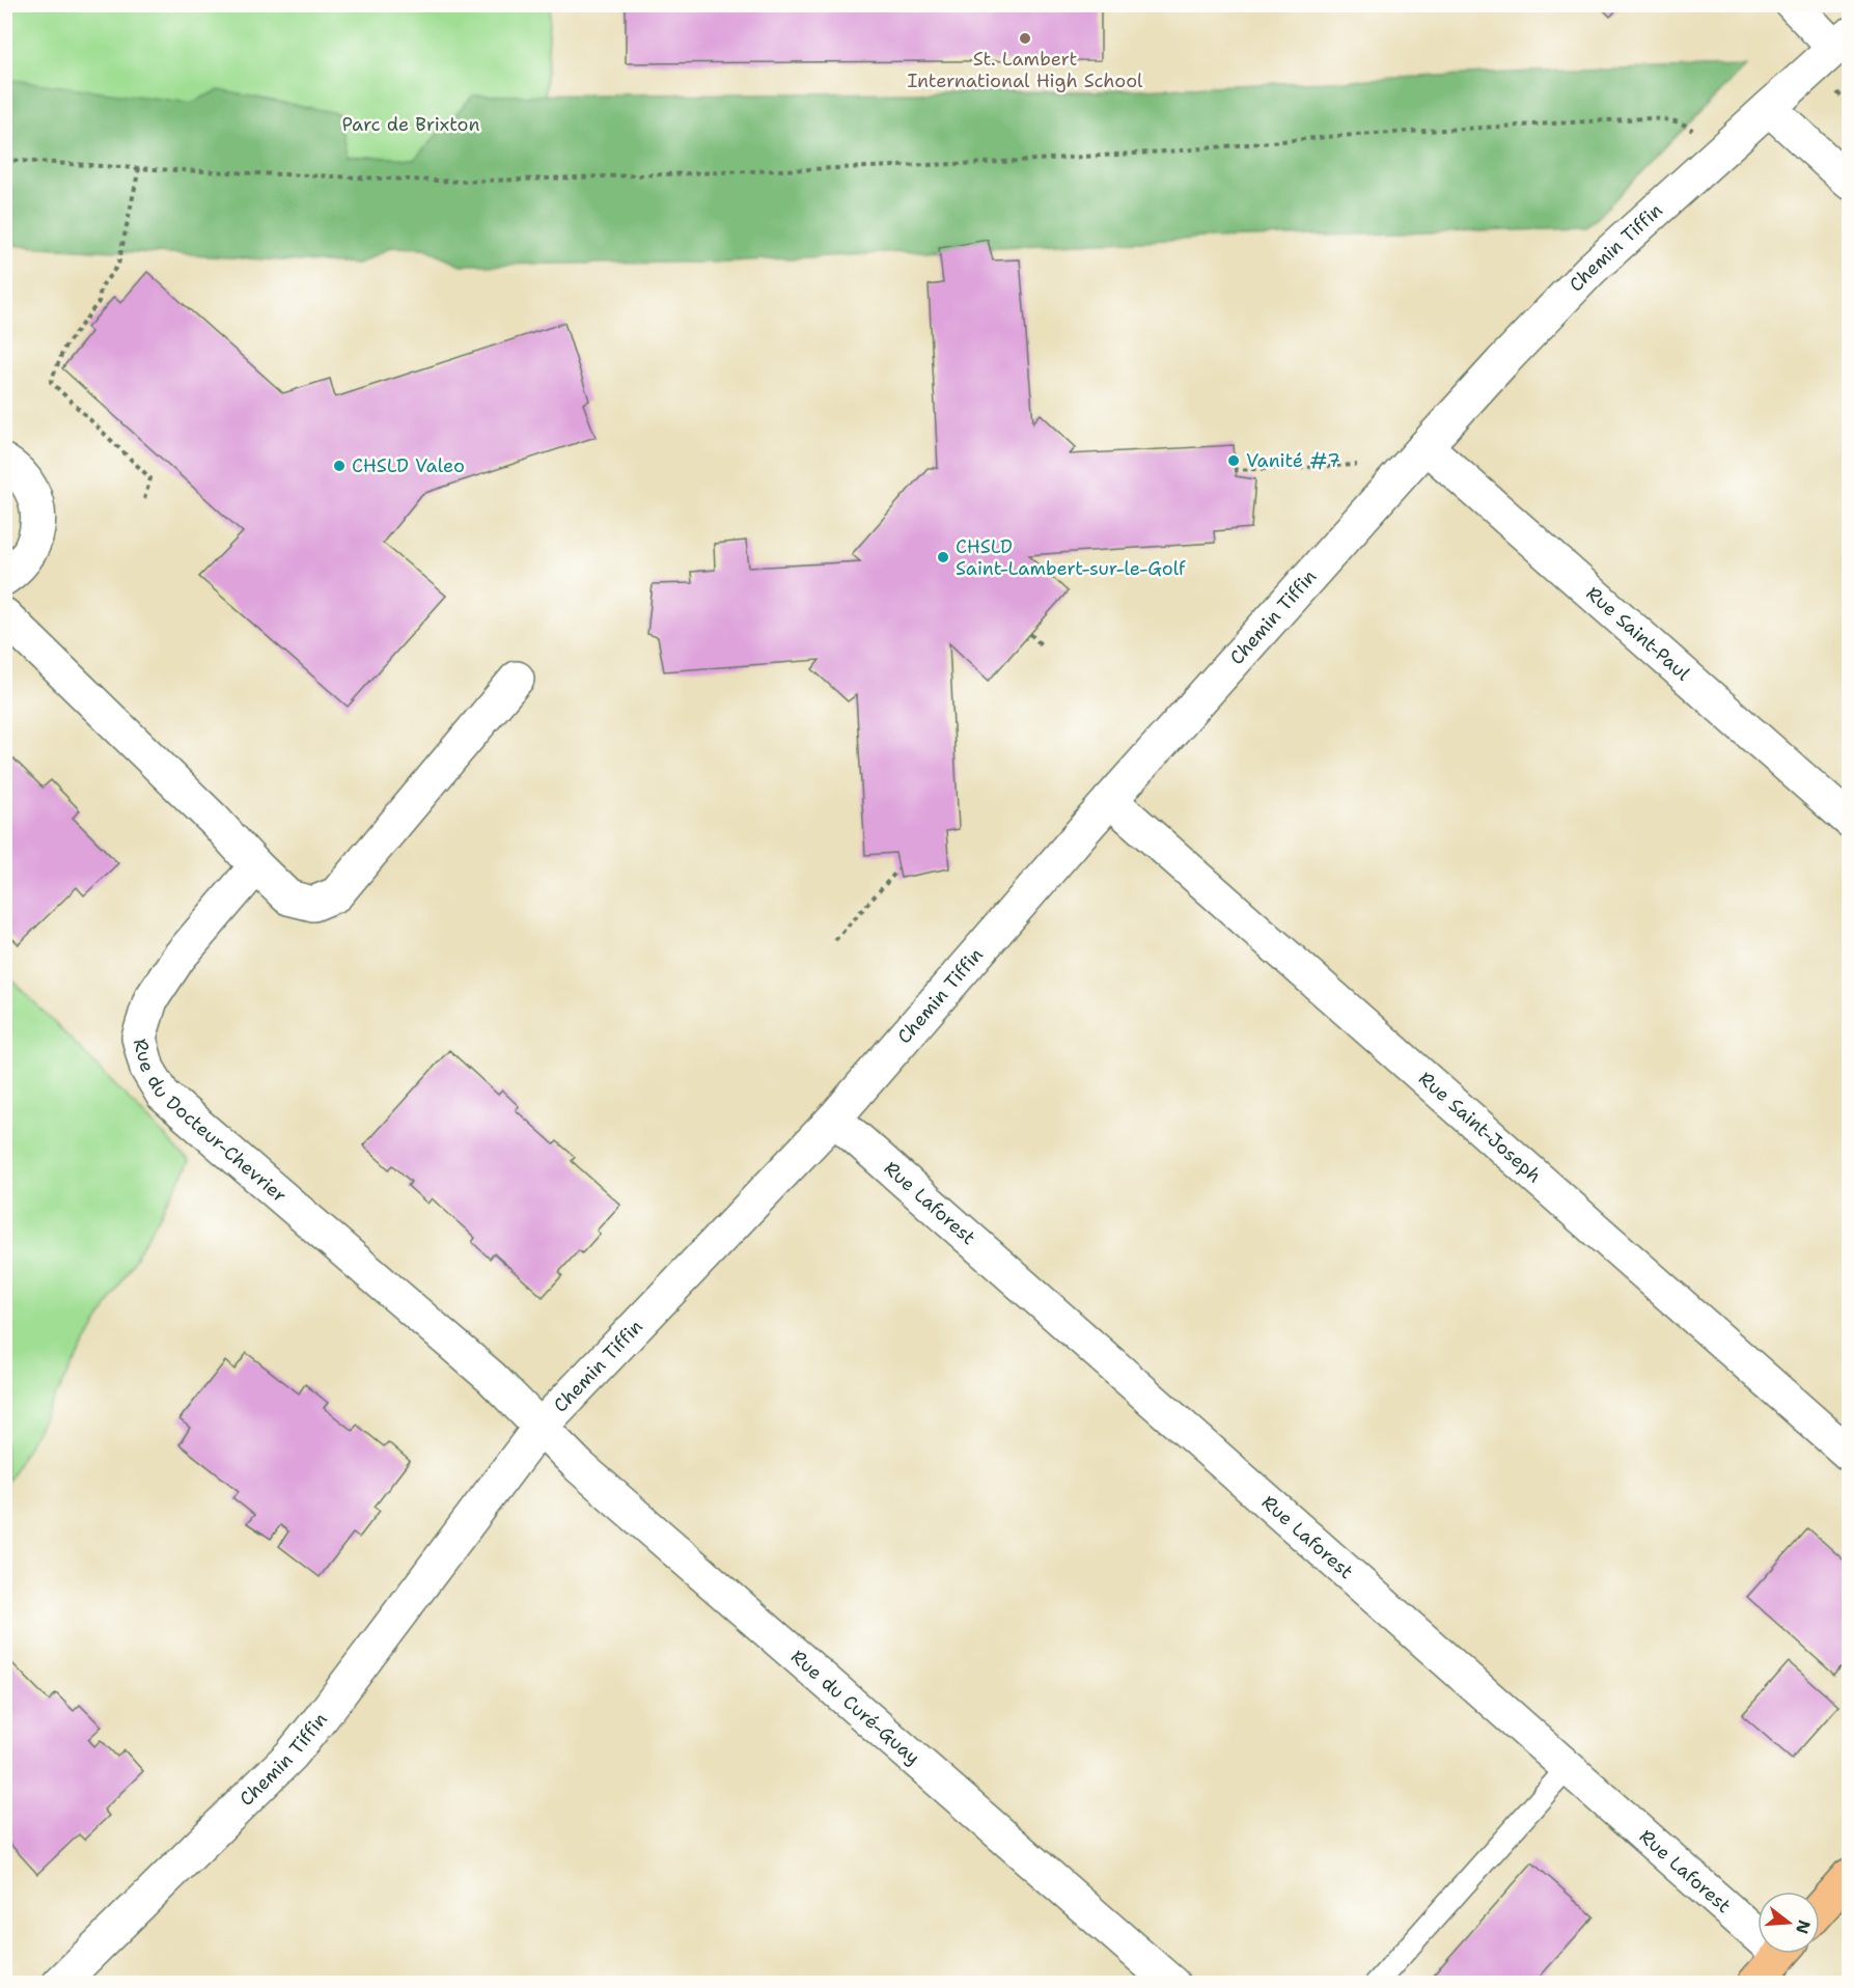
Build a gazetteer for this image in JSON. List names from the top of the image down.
{
  "streets": {
    "street": [
      "Chemin Tiffin",
      "Rue Saint-Paul",
      "Rue du Docteur-Chevrier",
      "Rue Saint-Joseph",
      "Rue Laforest",
      "Rue du Curé-Guay"
    ]
  },
  "crossings": [
    ["Chemin Tiffin", "Rue Saint-Paul"],
    ["Chemin Tiffin", "Rue du Docteur-Chevrier"],
    ["Chemin Tiffin", "Rue Saint-Joseph"],
    ["Chemin Tiffin", "Rue Laforest"],
    ["Chemin Tiffin", "Rue du Curé-Guay"],
    ["Rue du Docteur-Chevrier", "Rue du Curé-Guay"]
  ],
  "parks": ["Parc de Brixton"],
  "places": [
    "St. Lambert International High School",
    "Vanité #7",
    "CHSLD Valeo",
    "CHSLD Saint-Lambert-sur-le-Golf"
  ],
  "north": "right"
}
